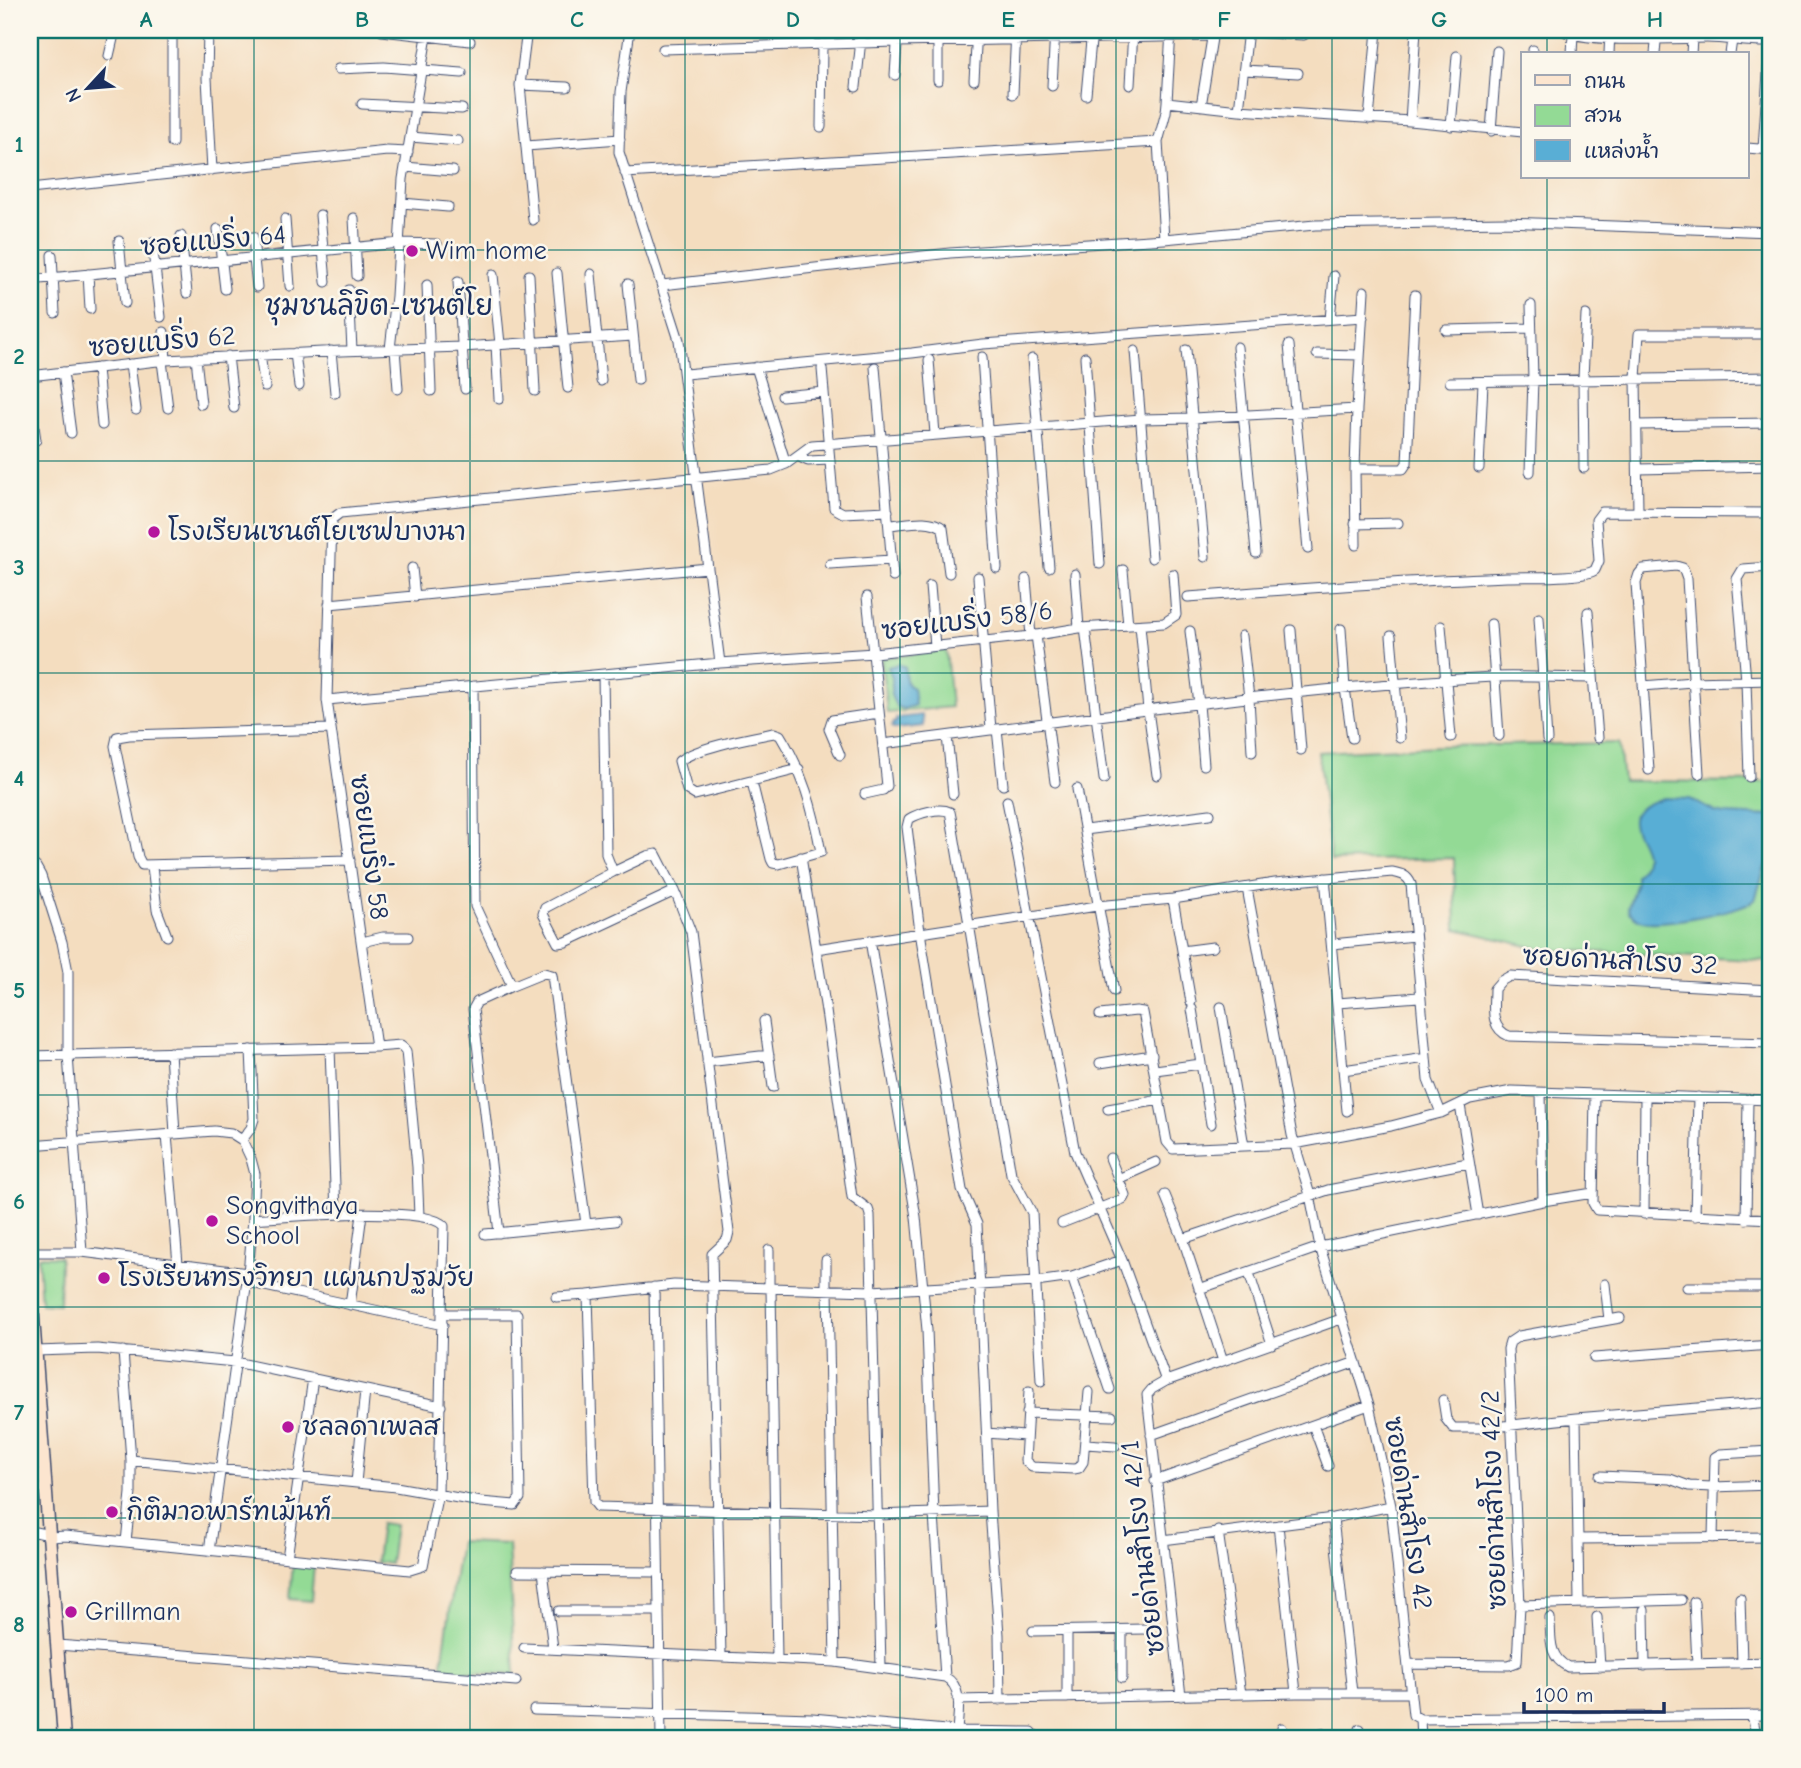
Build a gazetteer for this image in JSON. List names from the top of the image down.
{
  "streets": {
    "street": [
      "ซอยแบริ่ง 64",
      "ซอยแบริ่ง 62",
      "ซอยแบริ่ง 58/6",
      "ซอยแบริ่ง 58",
      "ซอยด่านสำโรง 32",
      "ซอยด่านสำโรง 42/2",
      "ซอยด่านสำโรง 42",
      "ซอยด่านสำโรง 42/1"
    ]
  },
  "crossings": [
    ["ซอยด่านสำโรง 42/2", "ซอยด่านสำโรง 42"]
  ],
  "districts": ["ชุมชนลิขิต-เซนต์โย"],
  "places": [
    "Wim home",
    "โรงเรียนเซนต์โยเซฟบางนา",
    "Songvithaya School",
    "โรงเรียนทรงวิทยา แผนกปฐมวัย",
    "ชลลดาเพลส",
    "กิติมาอพาร์ทเม้นท์",
    "Grillman"
  ],
  "legend": ["ถนน", "สวน", "แหล่งน้ำ"],
  "scale_bar": "100 m",
  "north": "bottom left",
  "grid": {
    "columns": [
      "A",
      "B",
      "C",
      "D",
      "E",
      "F",
      "G",
      "H"
    ],
    "rows": [
      "1",
      "2",
      "3",
      "4",
      "5",
      "6",
      "7",
      "8"
    ]
  }
}
